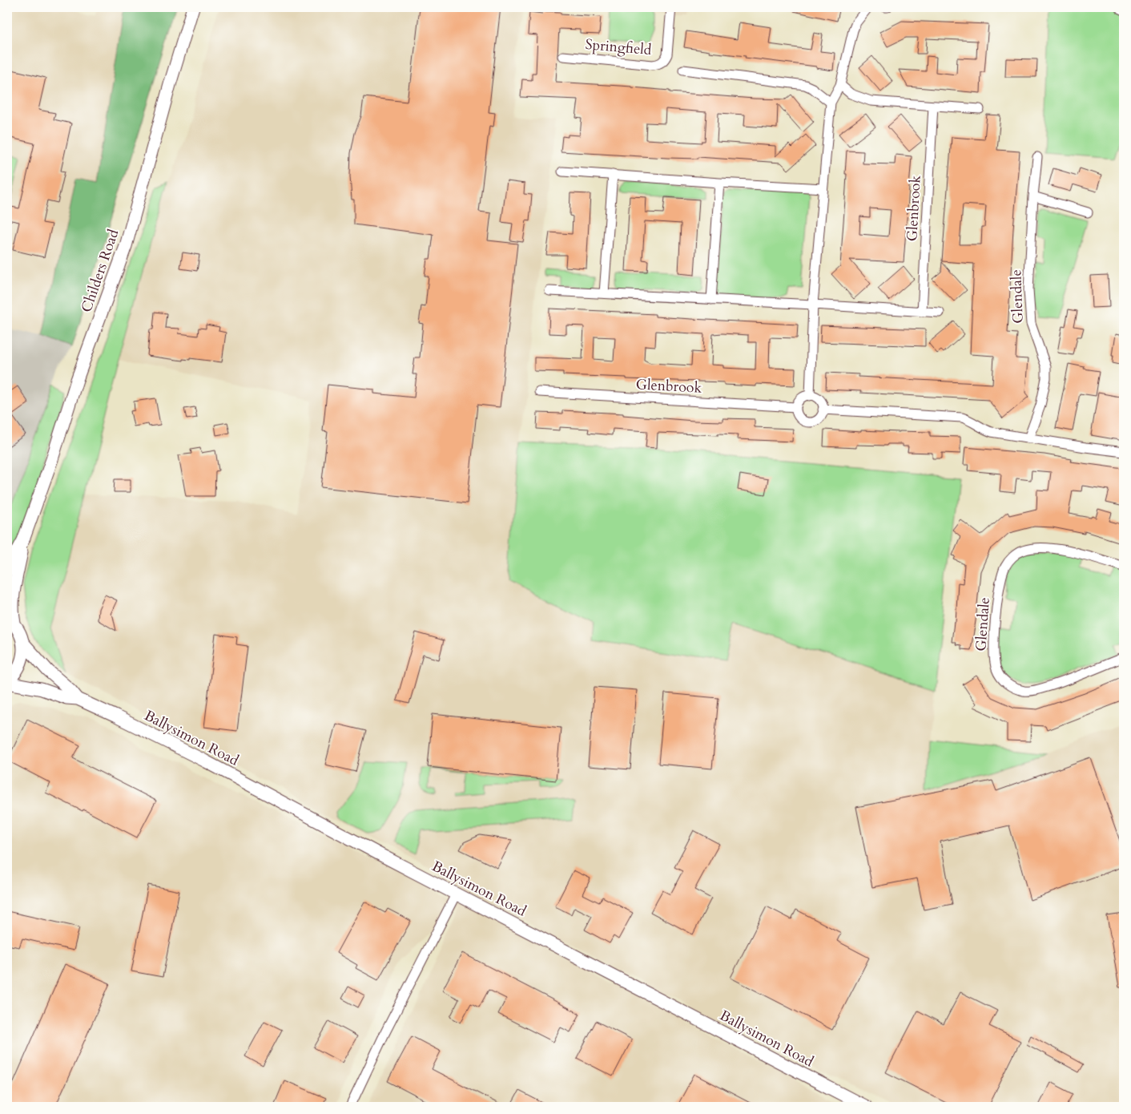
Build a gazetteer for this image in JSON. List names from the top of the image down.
{
  "streets": {
    "main road": ["Childers Road", "Ballysimon Road"],
    "street": ["Springfield", "Glenbrook", "Glendale"]
  },
  "crossings": [
    ["Childers Road", "Ballysimon Road"]
  ]
}
